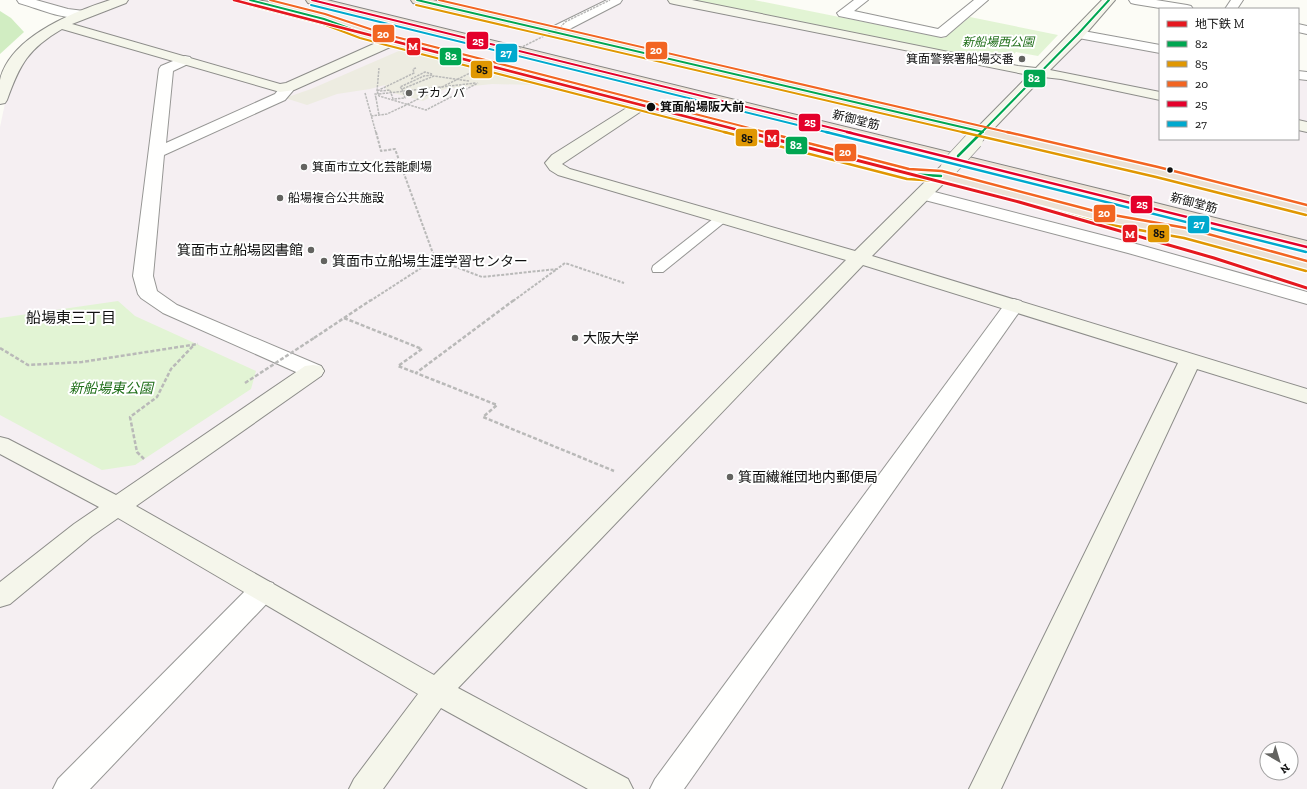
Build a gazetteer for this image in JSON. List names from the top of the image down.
{
  "streets": {
    "highway": ["新御堂筋"]
  },
  "districts": ["船場東三丁目"],
  "parks": ["新船場西公園", "新船場東公園"],
  "places": [
    "箕面警察署船場交番",
    "チカノバ",
    "箕面船場阪大前",
    "箕面市立文化芸能劇場",
    "船場複合公共施設",
    "箕面市立船場図書館",
    "箕面市立船場生涯学習センター",
    "大阪大学",
    "箕面繊維団地内郵便局"
  ],
  "lines": [
    "metro line M",
    "transit line 82",
    "transit line 20",
    "transit line 25",
    "transit line 85",
    "transit line 27"
  ],
  "legend": [
    "地下鉄 M",
    "82",
    "85",
    "20",
    "25",
    "27"
  ],
  "north": "bottom right"
}
